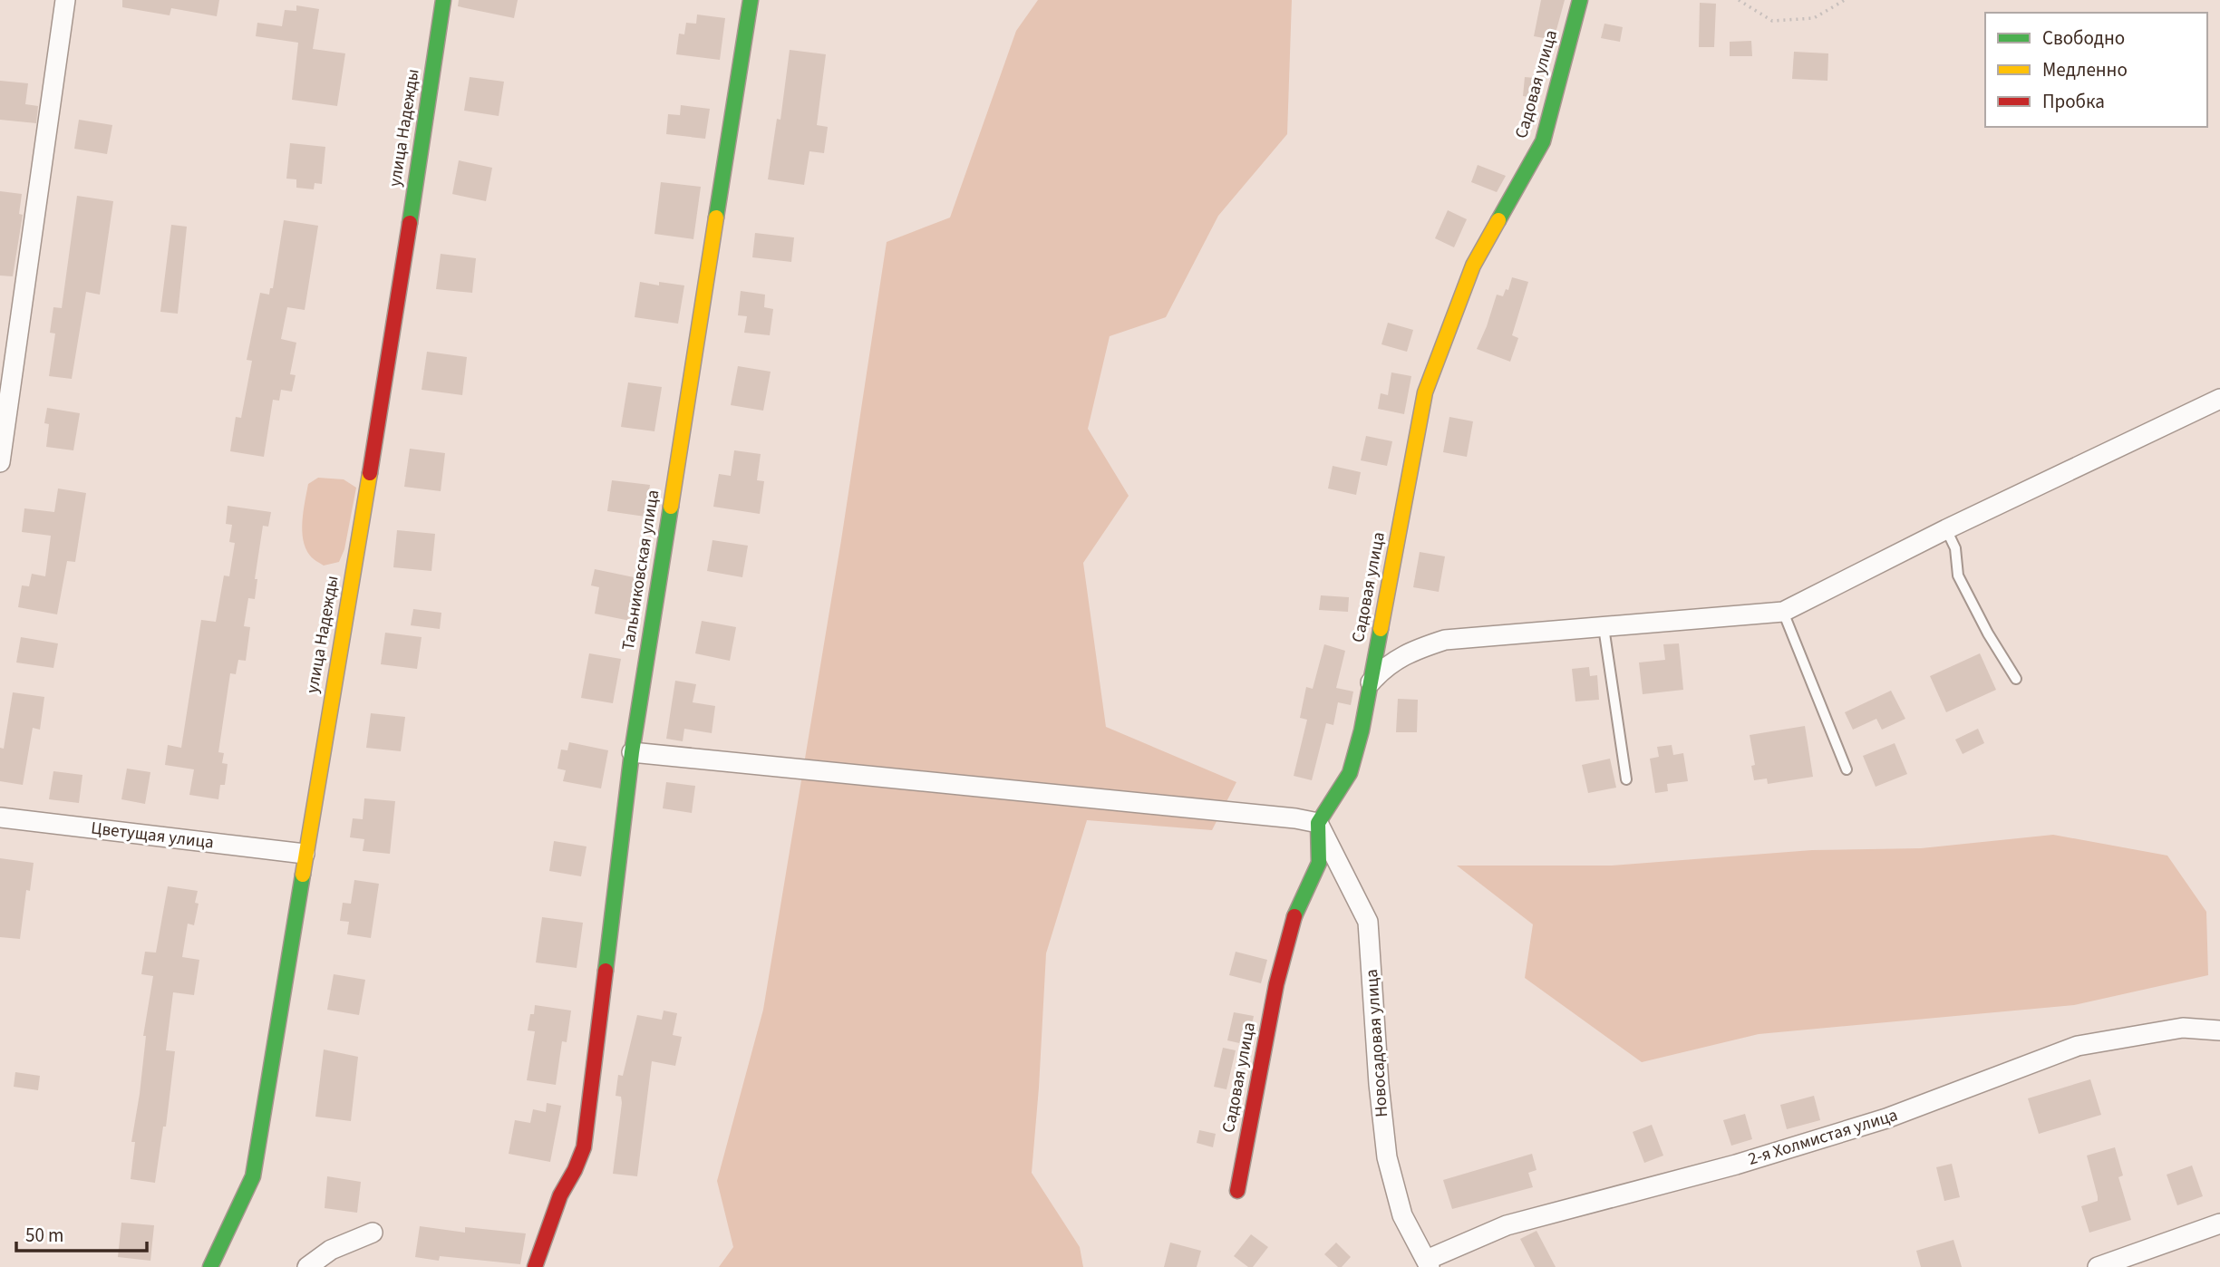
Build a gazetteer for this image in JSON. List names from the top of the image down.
{
  "streets": {
    "street": [
      "Садовая улица",
      "улица Надежды",
      "Тальниковская улица",
      "Цветущая улица",
      "Новосадовая улица",
      "2-я Холмистая улица"
    ]
  },
  "crossings": [
    ["Садовая улица", "Новосадовая улица"],
    ["улица Надежды", "Цветущая улица"],
    ["Новосадовая улица", "2-я Холмистая улица"]
  ],
  "legend": ["Свободно", "Медленно", "Пробка"],
  "scale_bar": "50 m"
}
